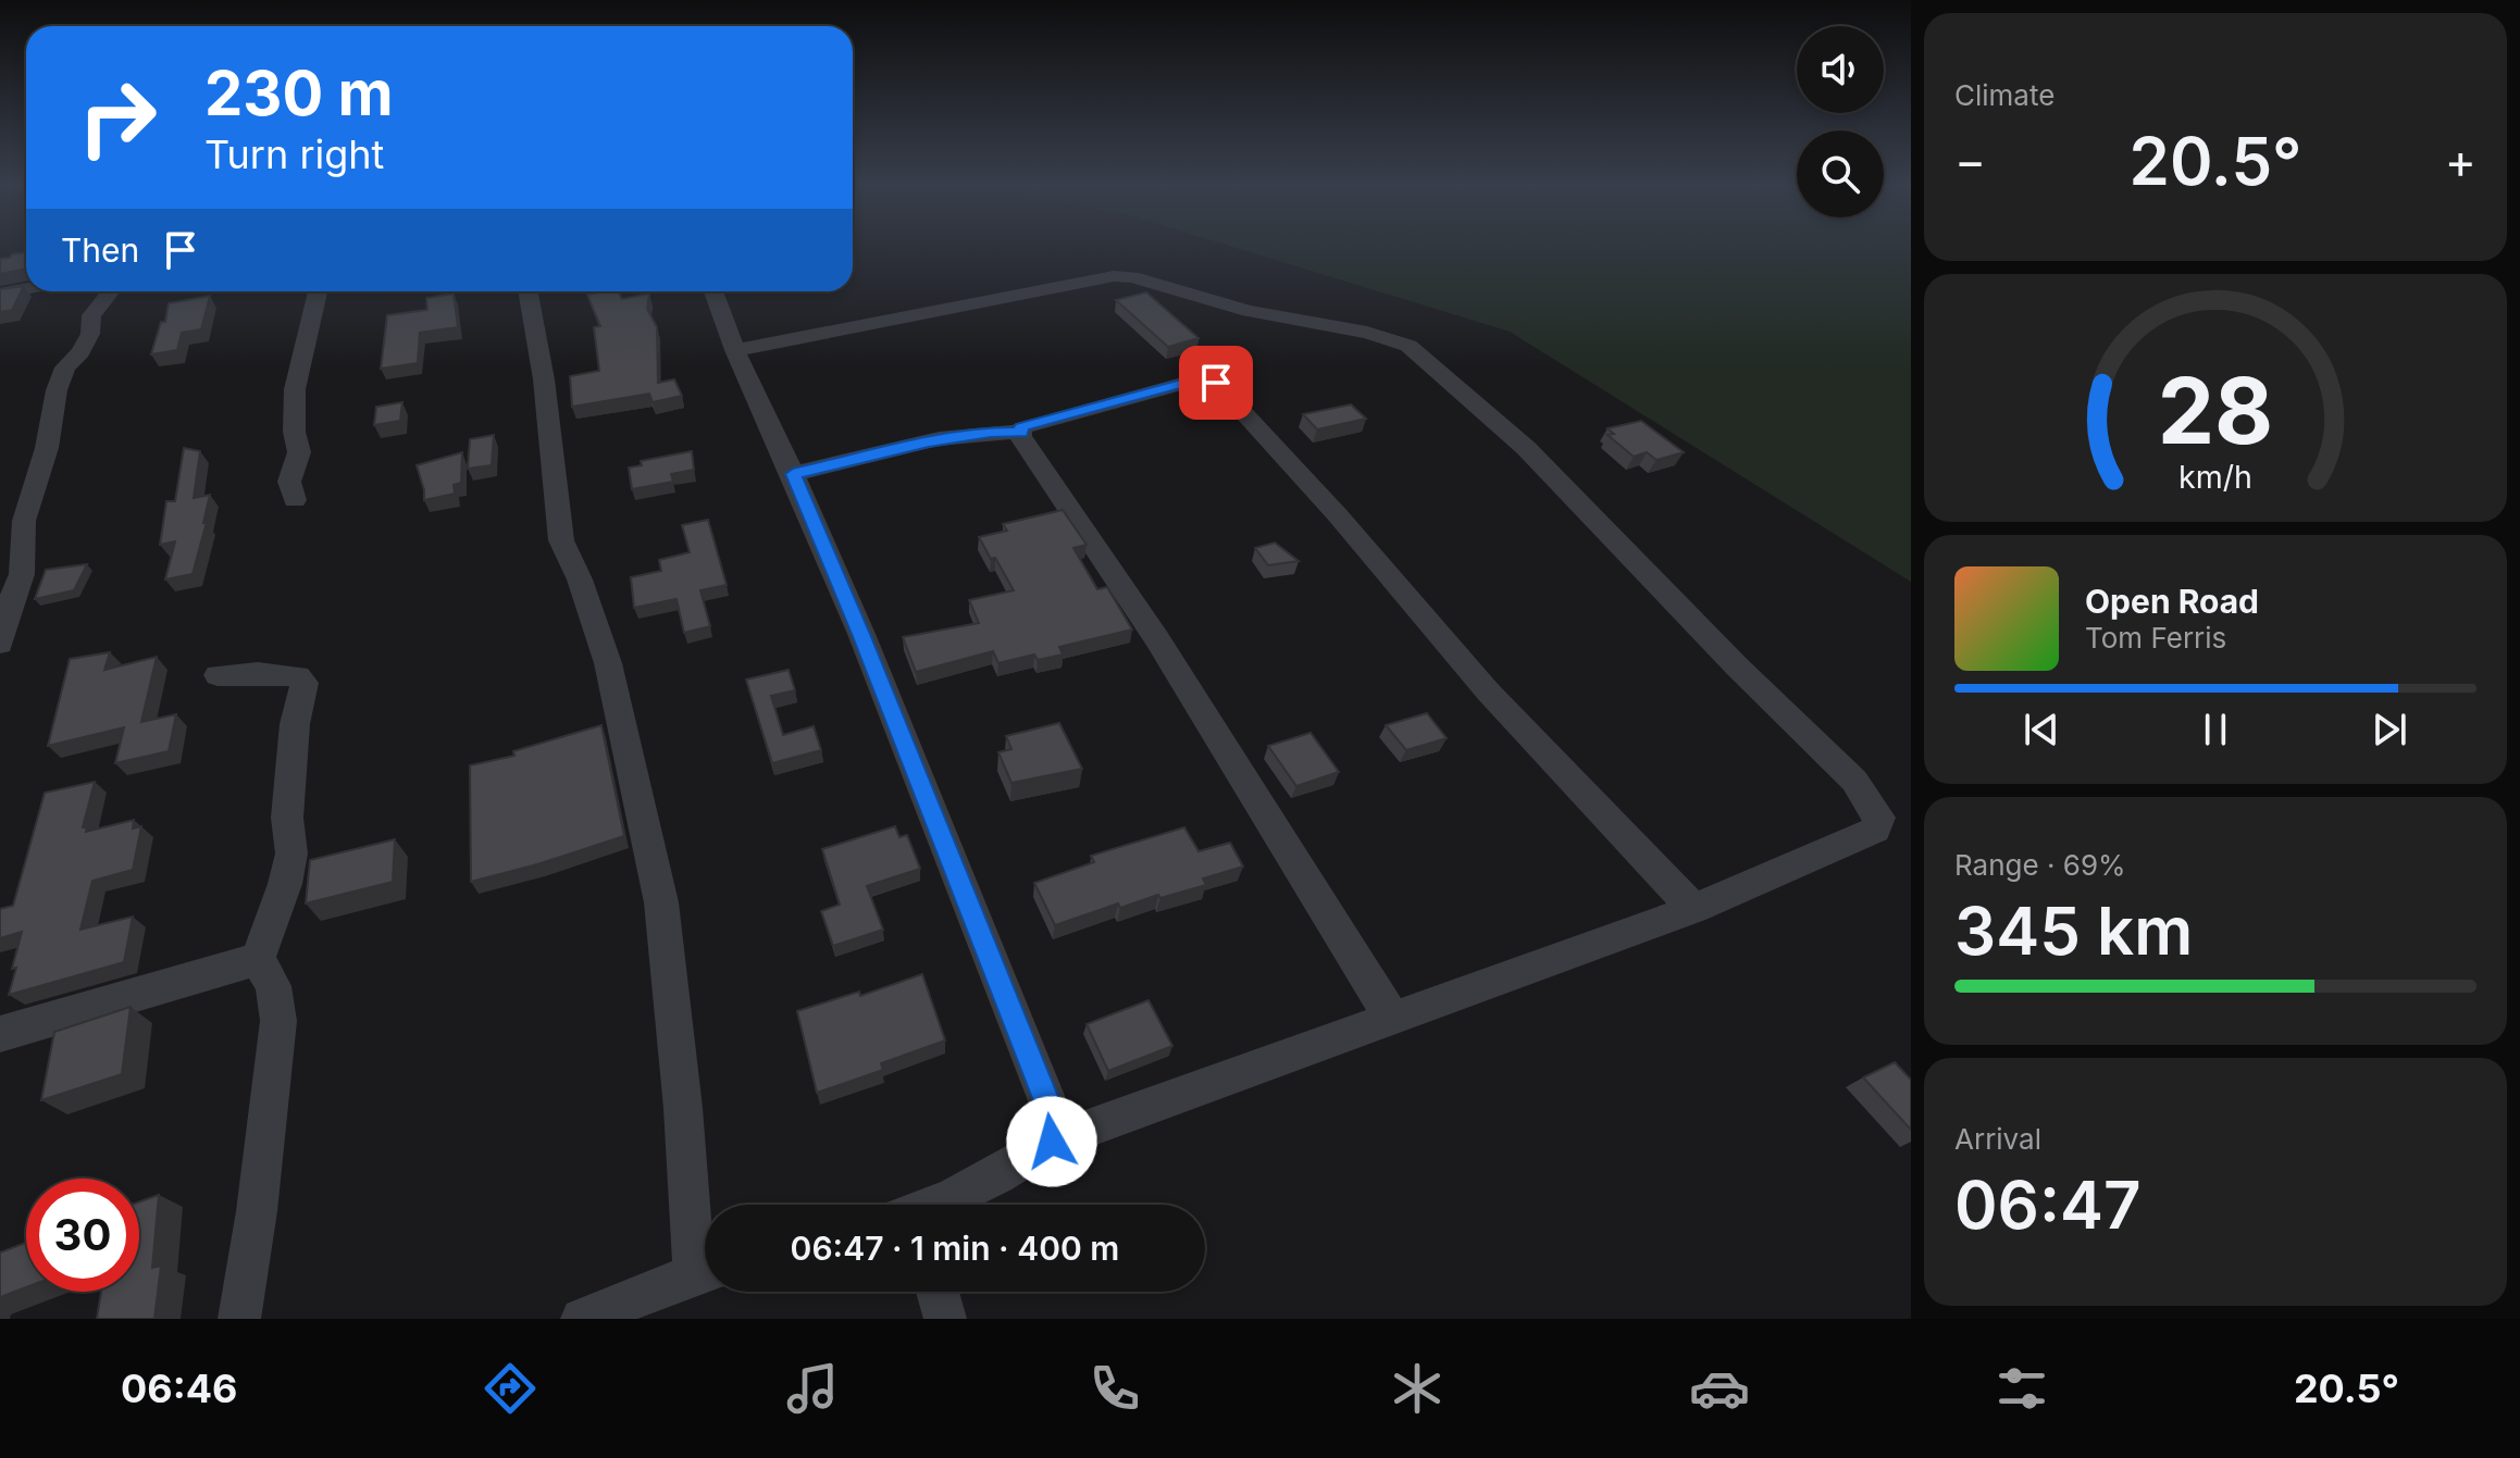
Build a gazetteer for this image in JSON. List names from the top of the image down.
{
  "page": {
    "tile": [
      "Climate",
      ["Range · 69%", "345 km"],
      ["Arrival", "06:47"]
    ],
    "turn": ["230 m", "Turn right"],
    "heat": ["−", "20.5°", "+"],
    "then": "Then",
    "song": ["Open Road", "Tom Ferris"],
    "limit": "30",
    "trip": "06:47 · 1 min · 400 m",
    "tabs": ["06:46", "20.5°"],
    "gauge": ["28", "km/h"]
  }
}
